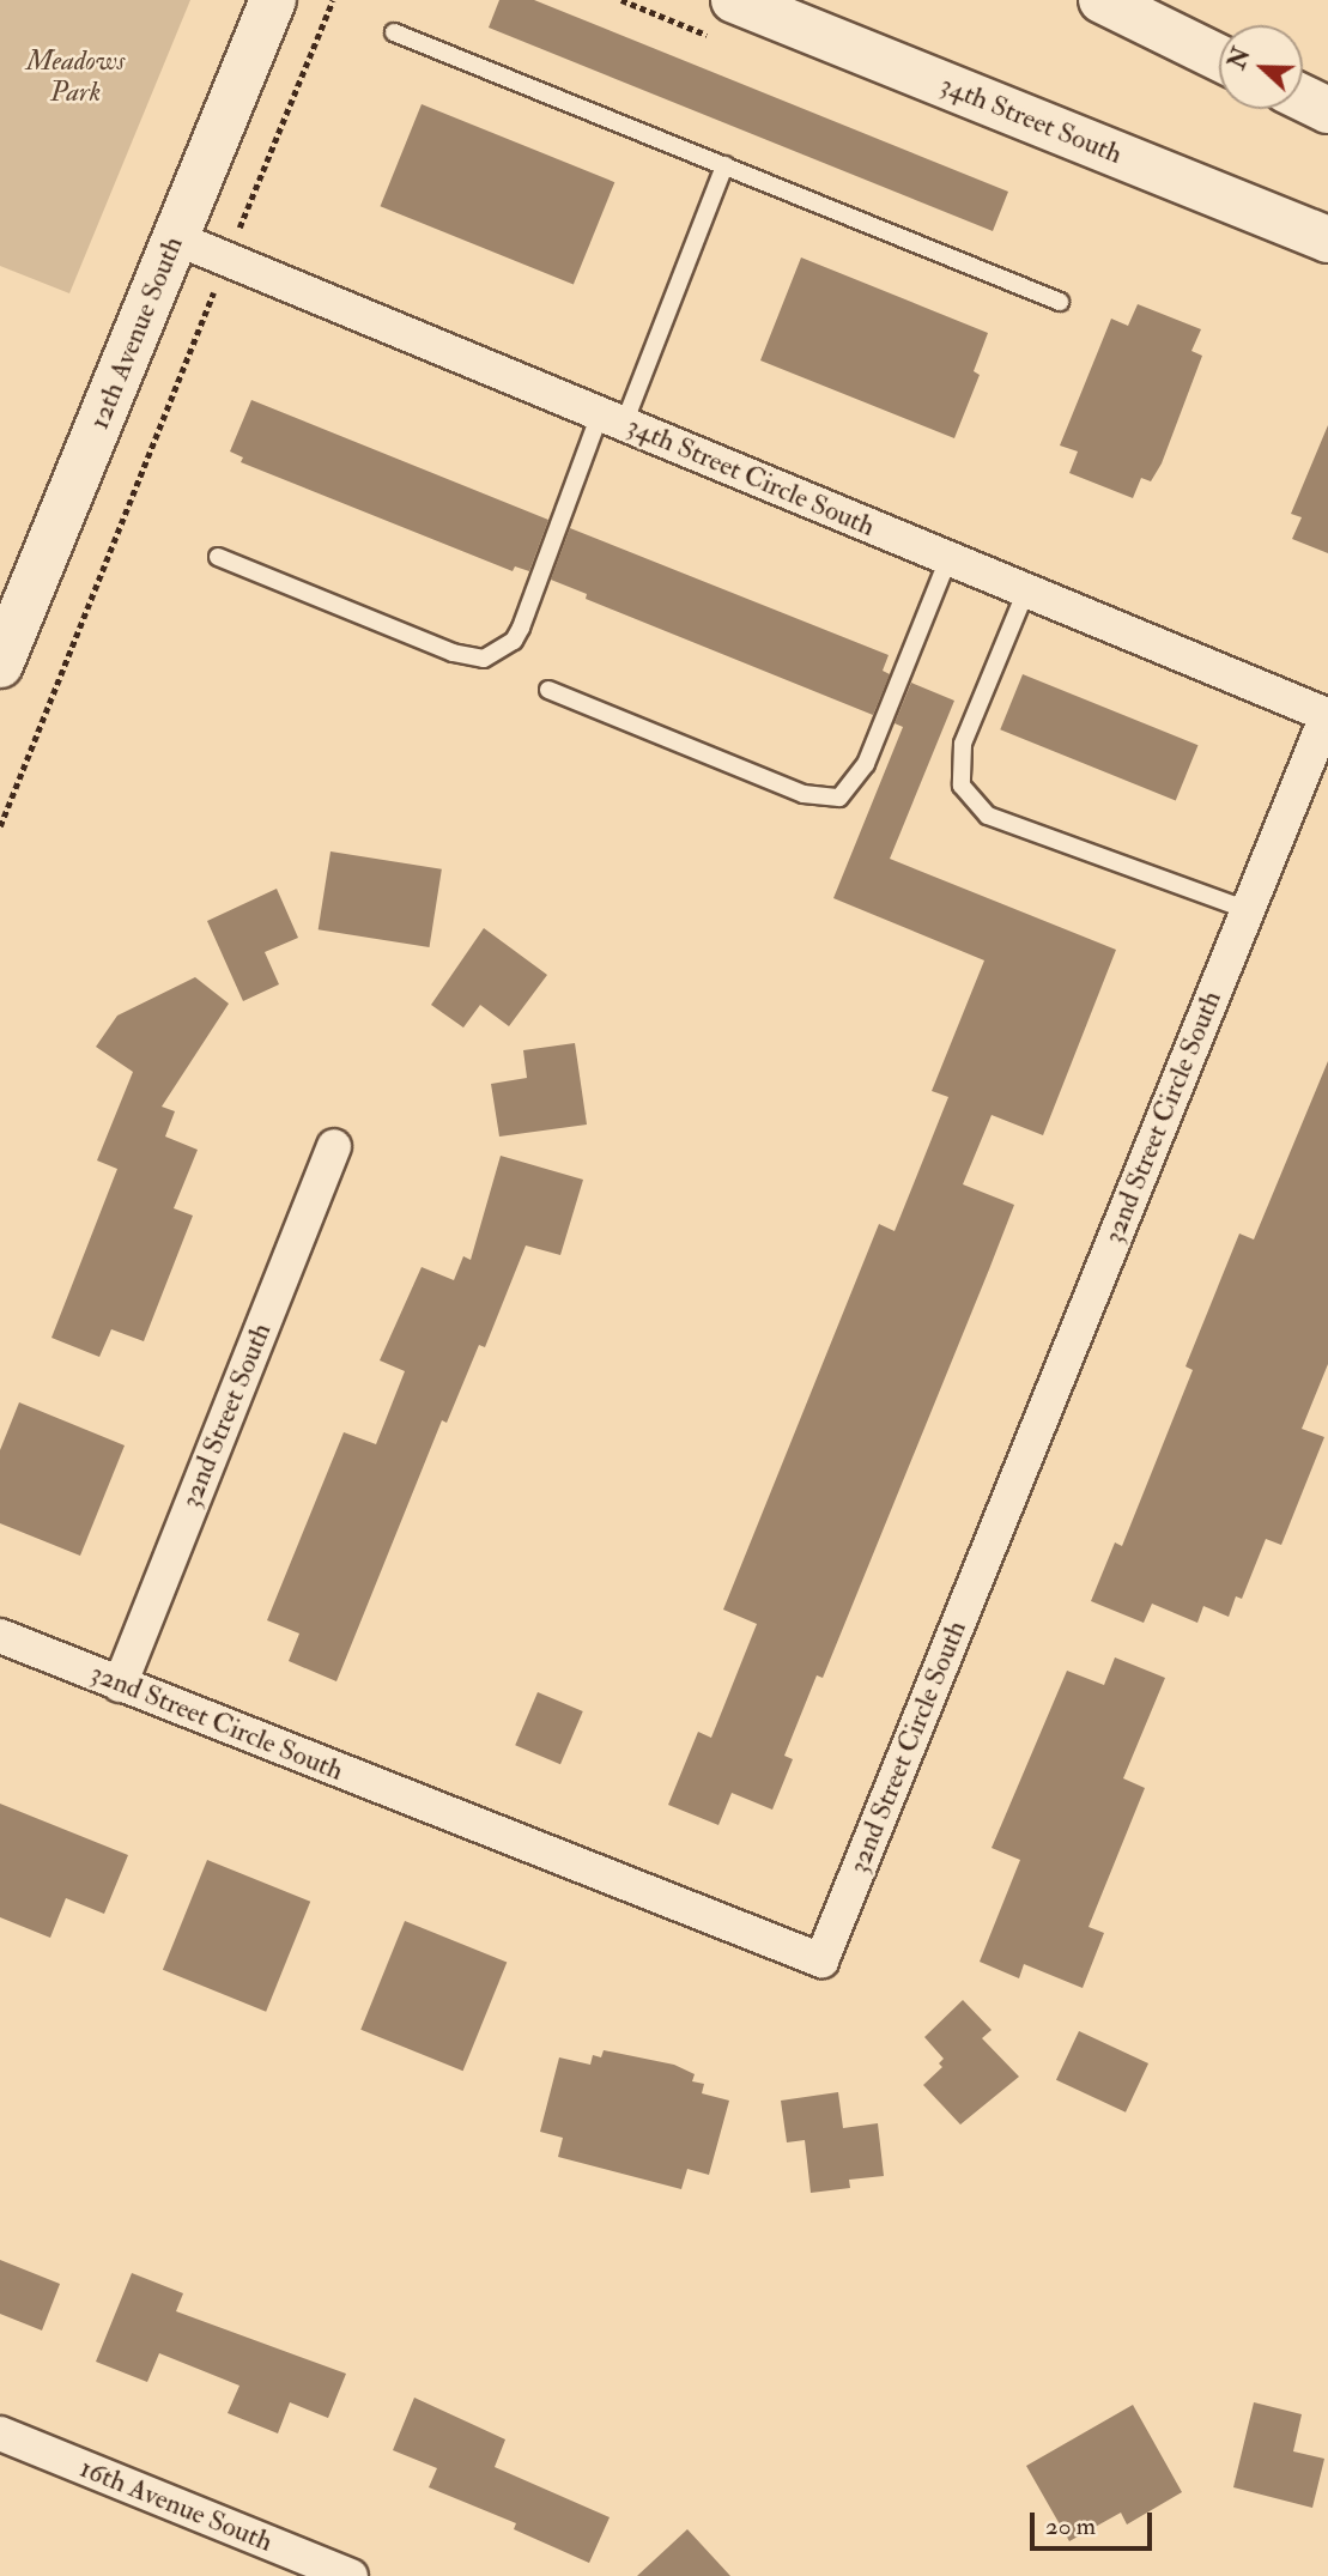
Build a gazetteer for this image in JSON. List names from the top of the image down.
{
  "streets": {
    "main road": ["34th Street South", "12th Avenue South"],
    "street": [
      "34th Street Circle South",
      "32nd Street Circle South",
      "32nd Street South",
      "16th Avenue South"
    ]
  },
  "crossings": [
    ["12th Avenue South", "34th Street Circle South"],
    ["34th Street Circle South", "32nd Street Circle South"],
    ["32nd Street Circle South", "32nd Street South"]
  ],
  "parks": ["Meadows Park"],
  "scale_bar": "20 m",
  "north": "left"
}
